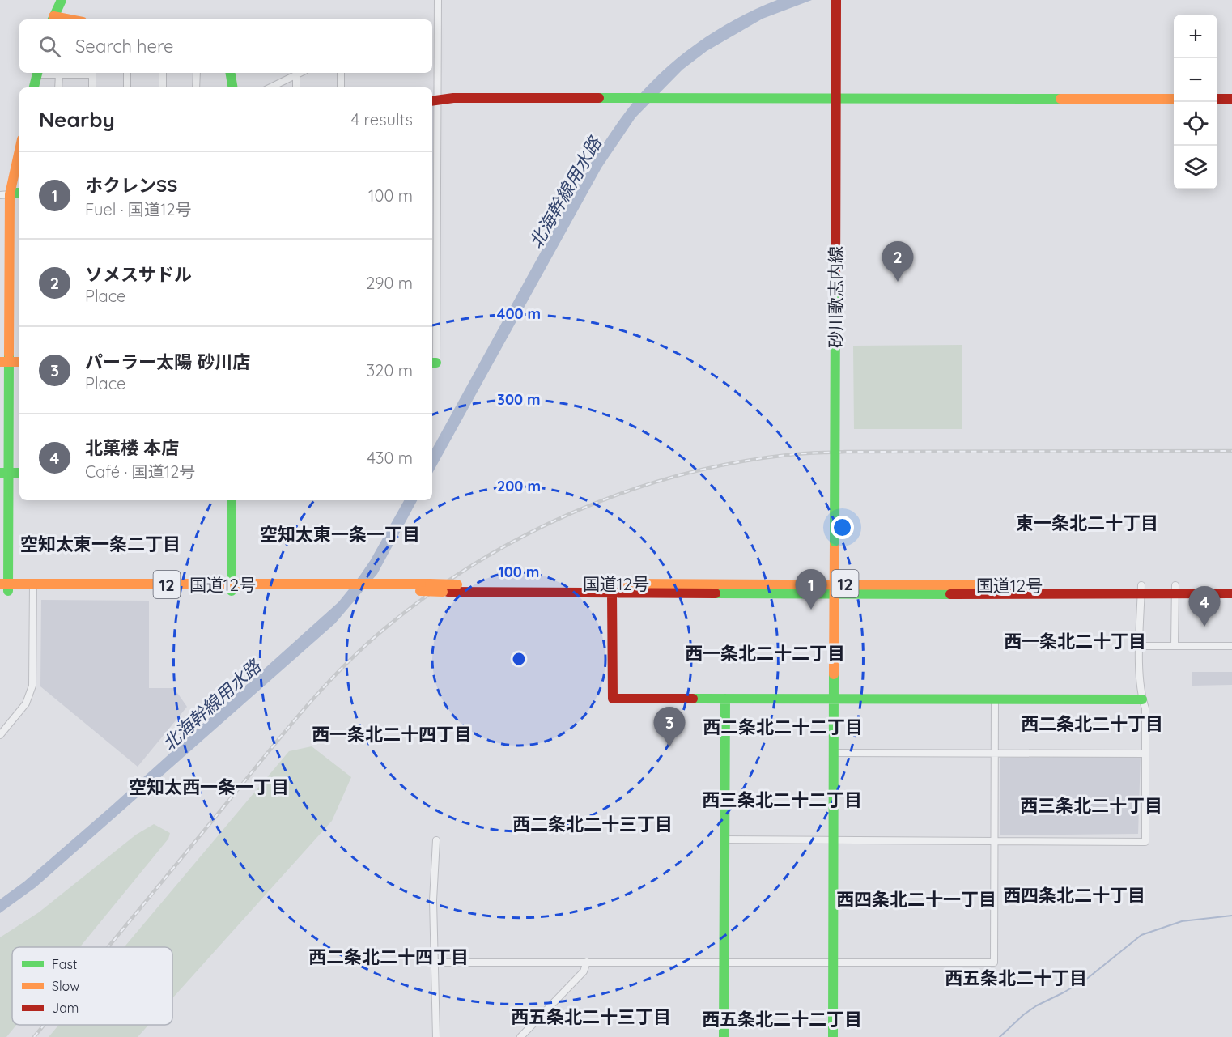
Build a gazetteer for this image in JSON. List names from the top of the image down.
{
  "streets": {
    "main road": ["砂川歌志内線", "国道12号", "12"]
  },
  "crossings": [
    ["砂川歌志内線", "国道12号"]
  ],
  "districts": [
    "東一条北二十丁目",
    "空知太東一条一丁目",
    "空知太東一条二丁目",
    "西一条北二十丁目",
    "西一条北二十二丁目",
    "西二条北二十丁目",
    "西二条北二十二丁目",
    "西一条北二十四丁目",
    "空知太西一条一丁目",
    "西三条北二十二丁目",
    "西三条北二十丁目",
    "西二条北二十三丁目",
    "西四条北二十丁目",
    "西四条北二十一丁目",
    "西二条北二十四丁目",
    "西五条北二十丁目",
    "西五条北二十三丁目",
    "西五条北二十二丁目"
  ],
  "water": ["北海幹線用水路"],
  "legend": ["Fast", "Slow", "Jam"],
  "page": {
    "map_buttons": ["+", "−"],
    "search": "Search here",
    "heading": ["Nearby", "4 results"],
    "list": [
      {
        "mark": "1",
        "name": "ホクレンSS",
        "note": "Fuel · 国道12号",
        "value": "100 m"
      },
      {
        "mark": "2",
        "name": "ソメスサドル",
        "note": "Place",
        "value": "290 m"
      },
      {
        "mark": "3",
        "name": "パーラー太陽 砂川店",
        "note": "Place",
        "value": "320 m"
      },
      {
        "mark": "4",
        "name": "北菓楼 本店",
        "note": "Café · 国道12号",
        "value": "430 m"
      }
    ],
    "pins": [
      "2",
      "1",
      "4",
      "3"
    ]
  },
  "rings": [
    "400 m",
    "300 m",
    "200 m",
    "100 m"
  ]
}
